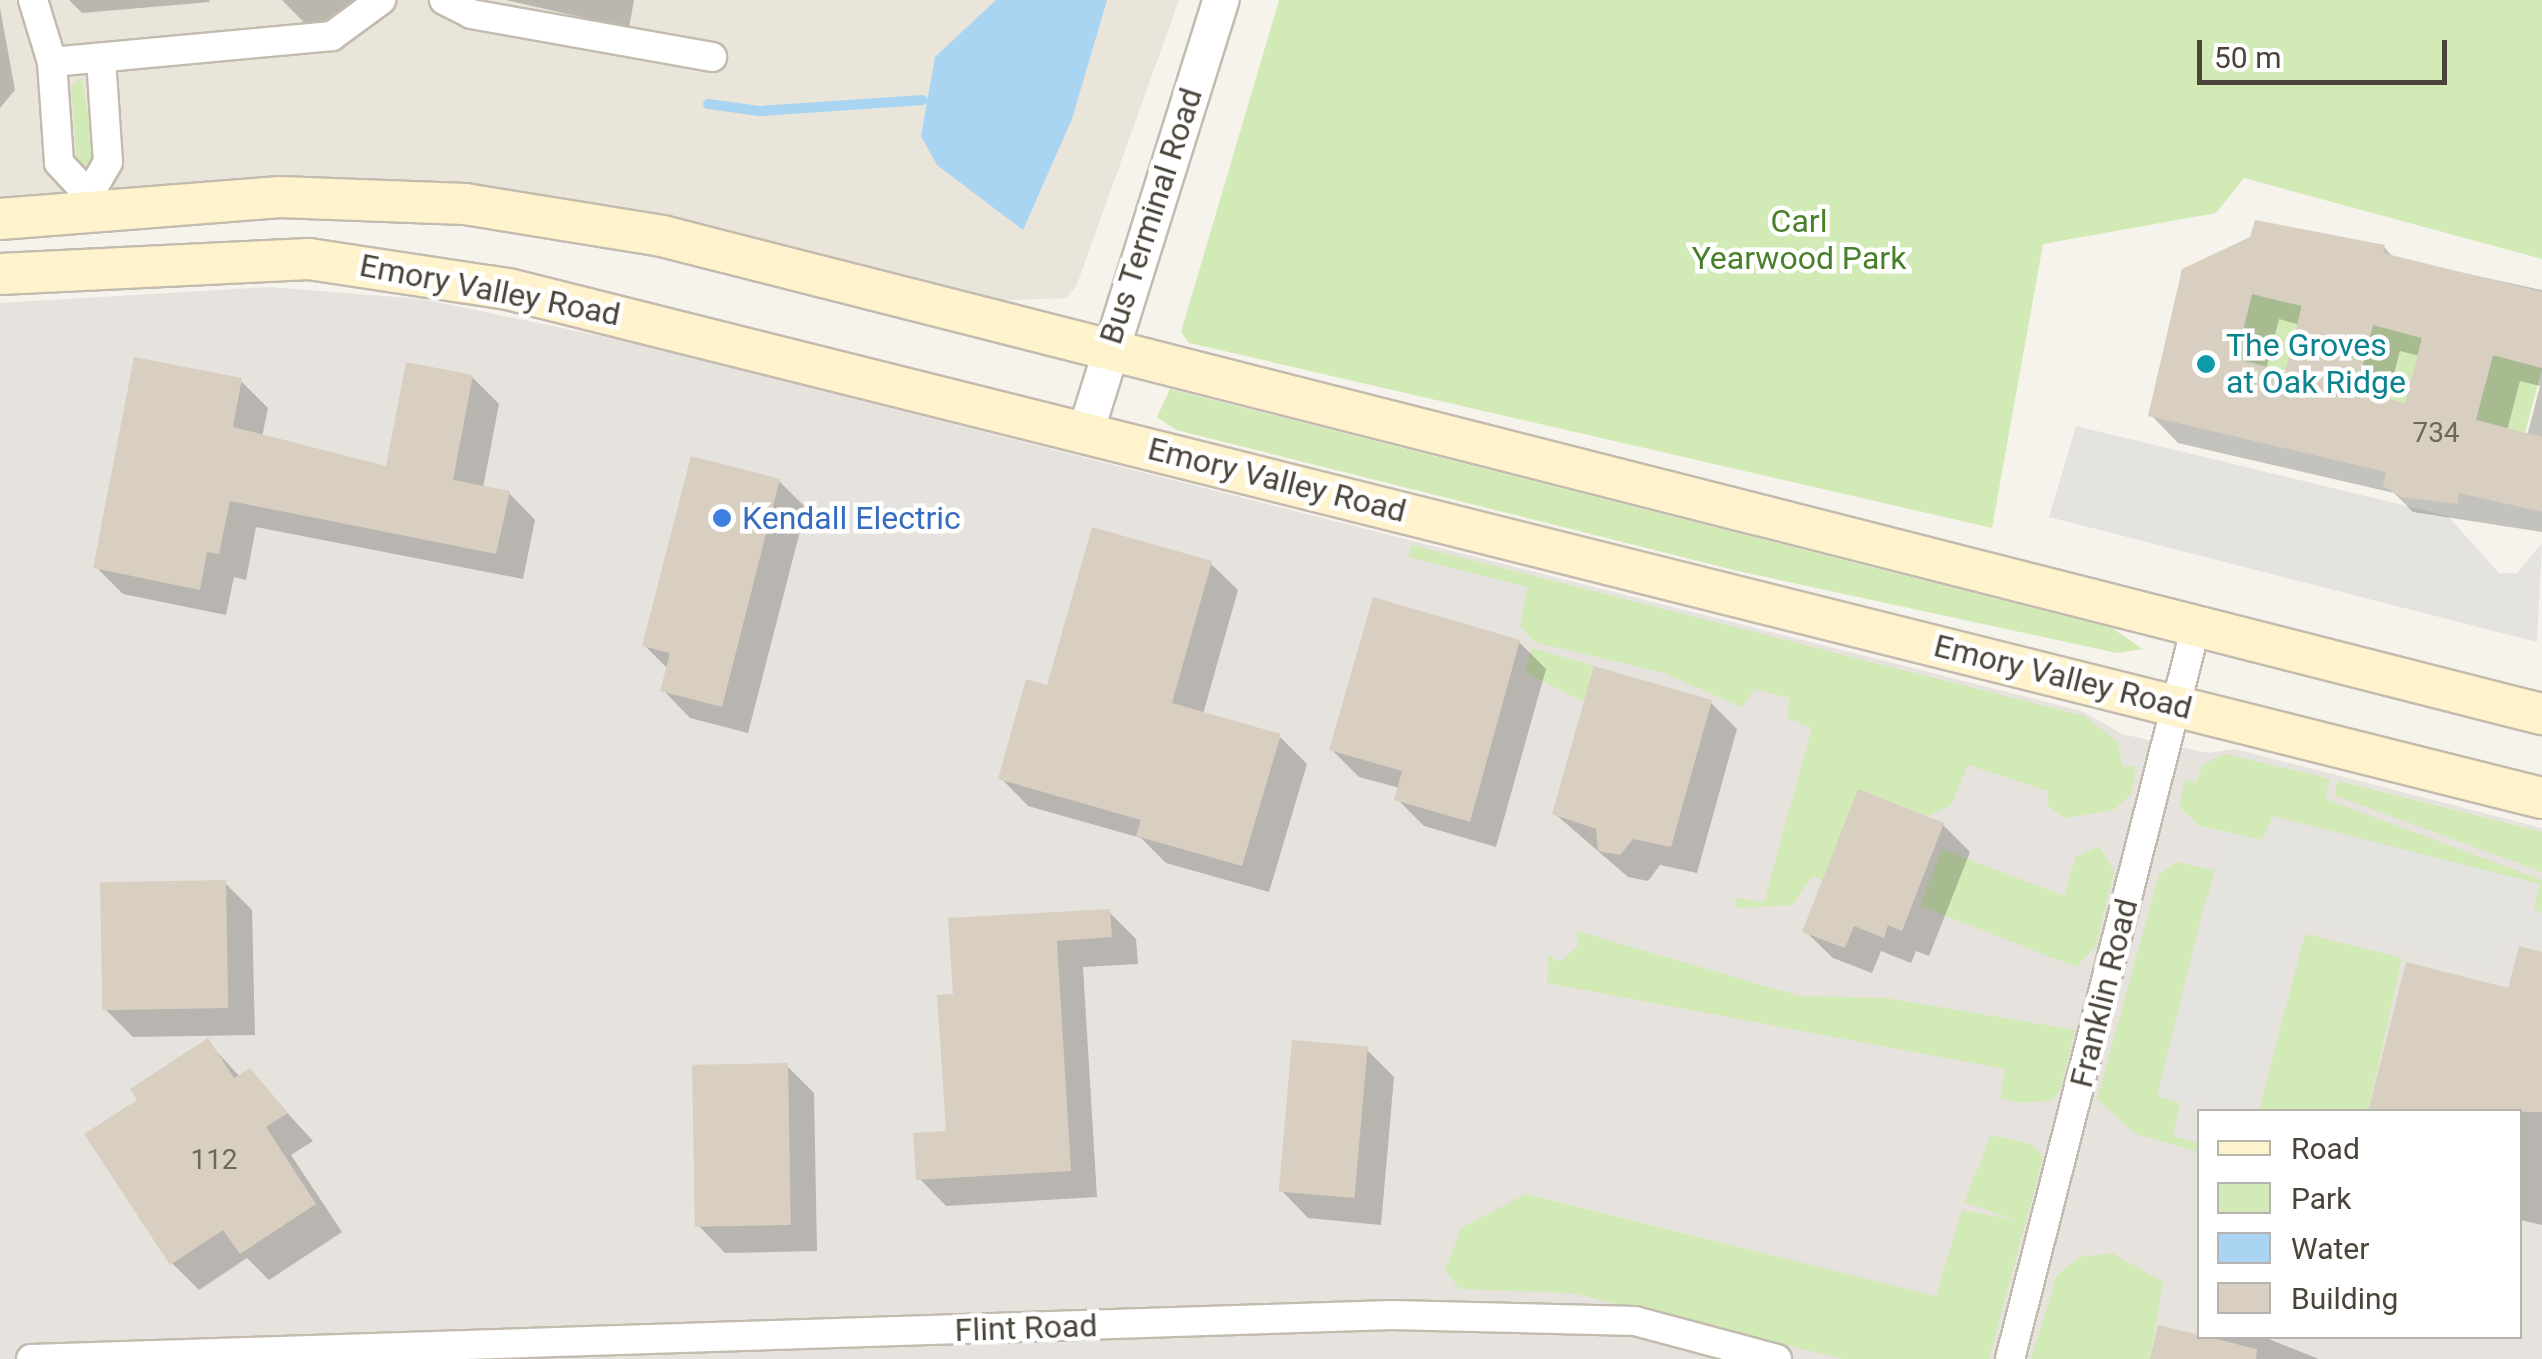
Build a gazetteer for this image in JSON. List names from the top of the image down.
{
  "streets": {
    "main road": ["Emory Valley Road"],
    "street": ["Bus Terminal Road", "Franklin Road", "Flint Road"]
  },
  "crossings": [
    ["Bus Terminal Road", "Emory Valley Road"],
    ["Emory Valley Road", "Franklin Road"]
  ],
  "parks": ["Carl Yearwood Park"],
  "places": ["The Groves at Oak Ridge", "Kendall Electric"],
  "house_numbers": ["734", "112"],
  "legend": [
    "Road",
    "Park",
    "Water",
    "Building"
  ],
  "scale_bar": "50 m"
}
